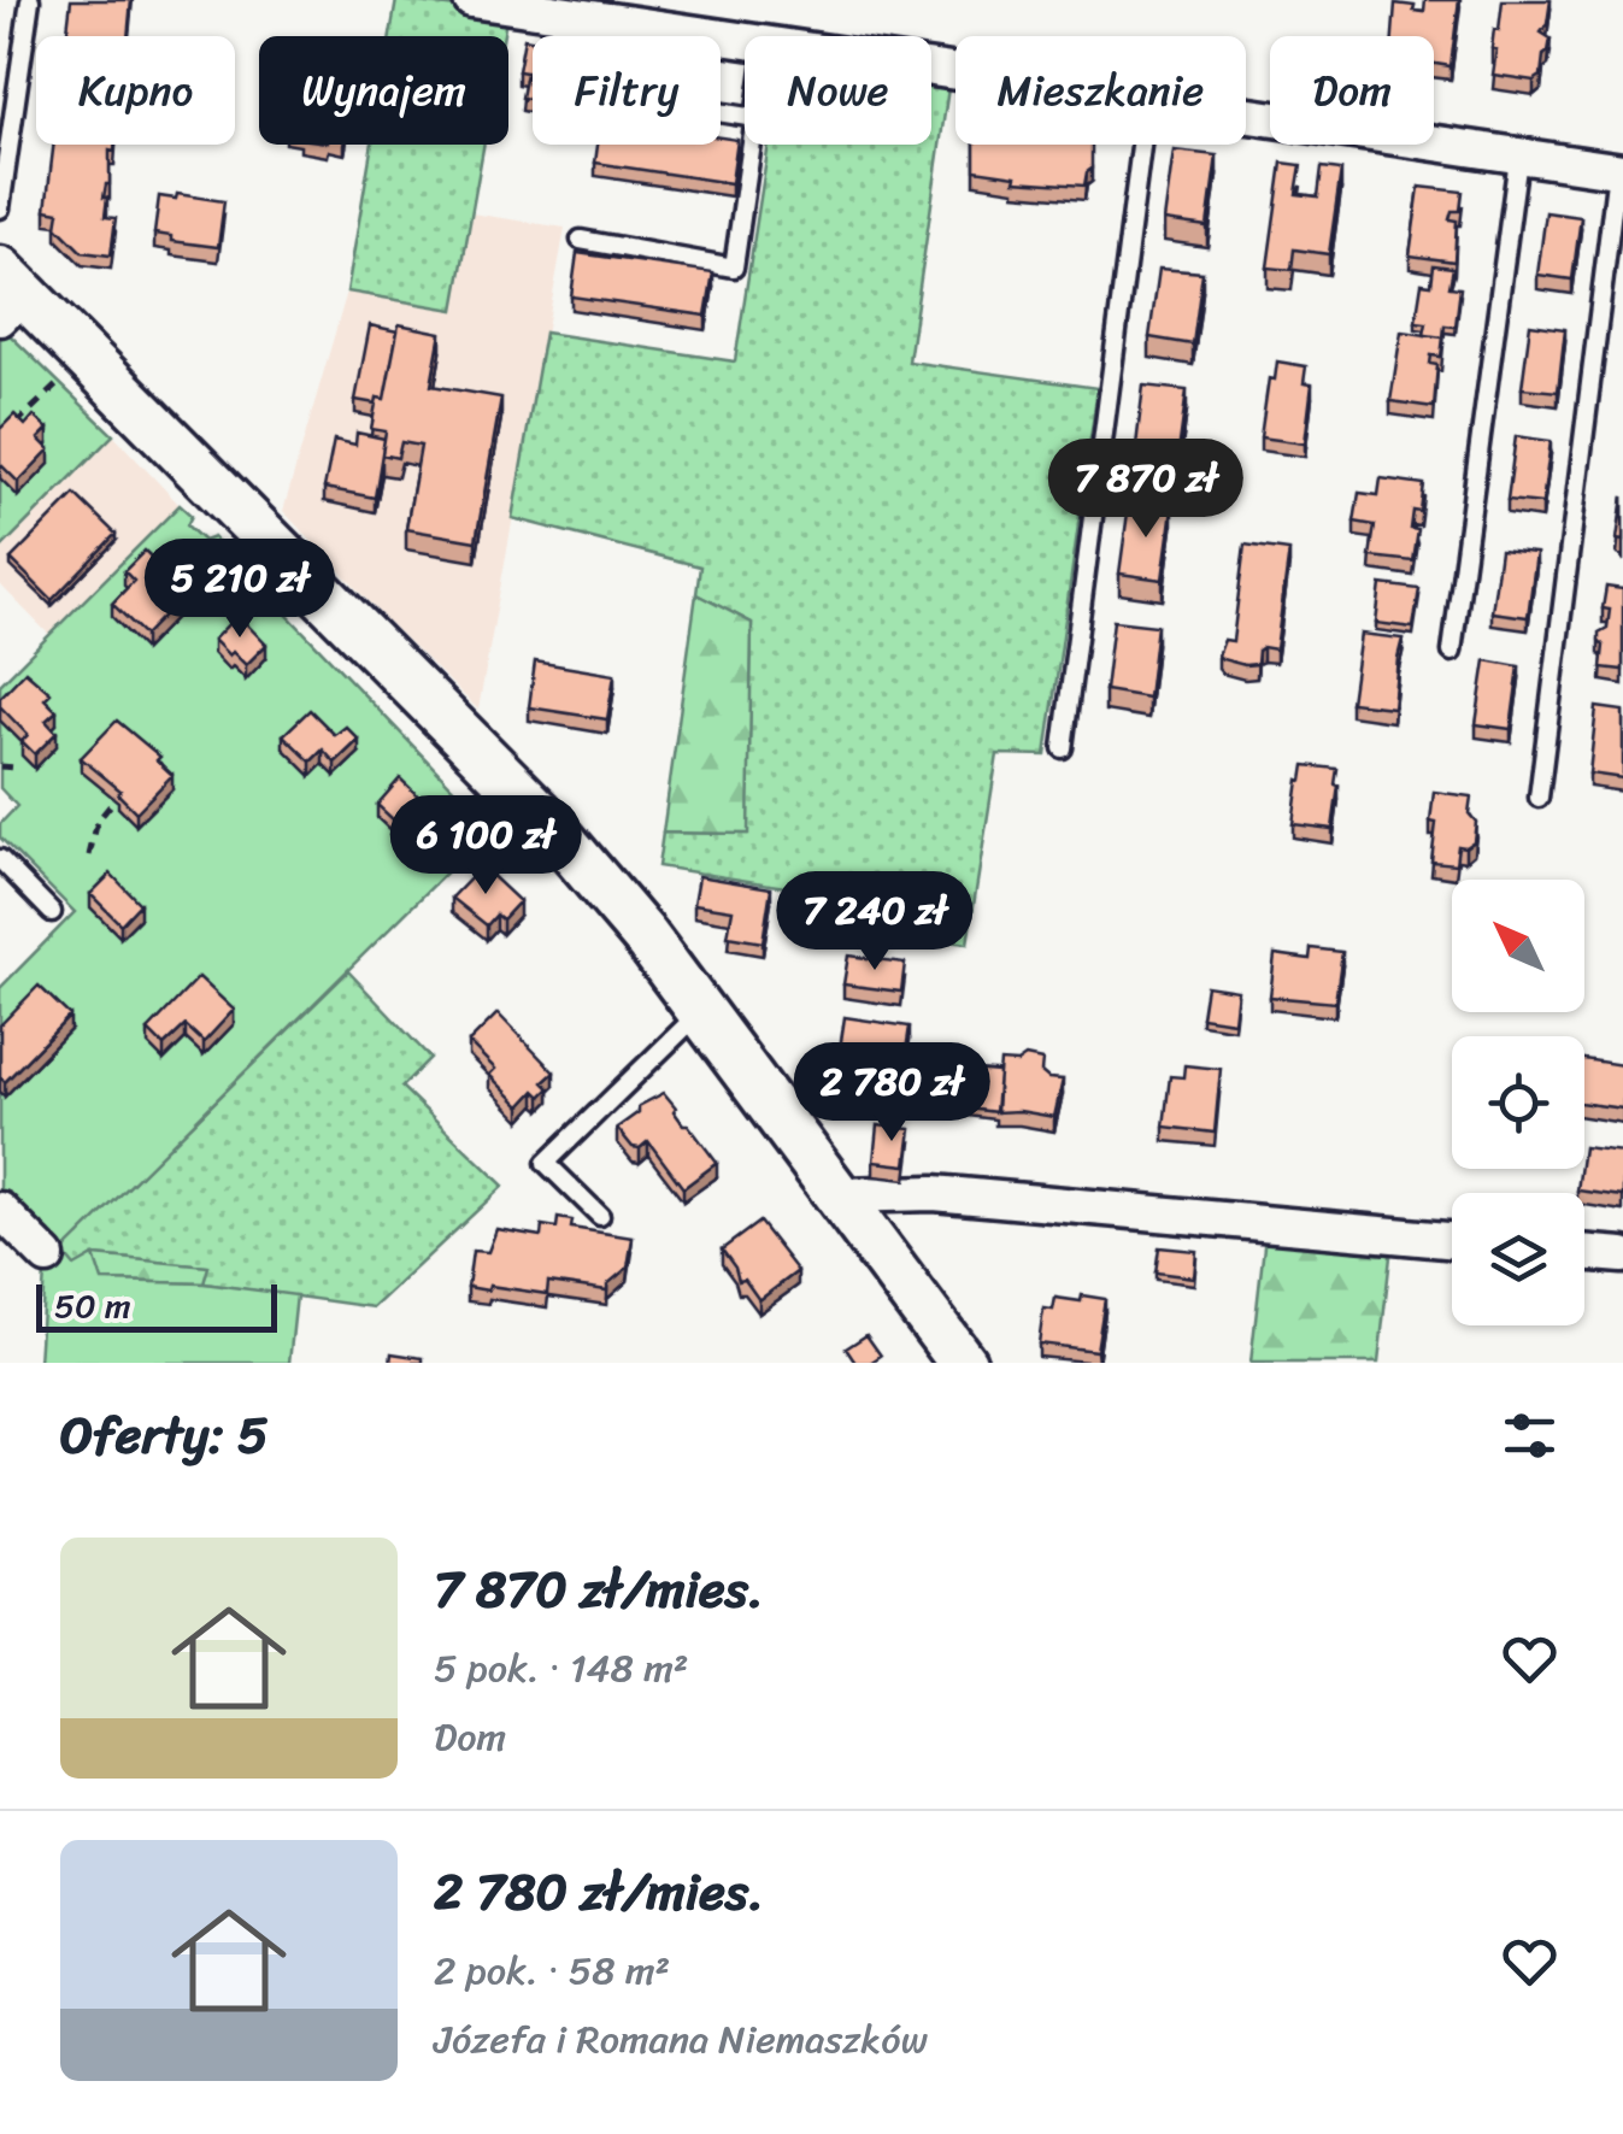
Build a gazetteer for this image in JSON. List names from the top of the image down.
{
  "scale_bar": "50 m",
  "north": "top left",
  "page": {
    "chip": [
      "Kupno",
      "Wynajem",
      "Filtry",
      "Nowe",
      "Mieszkanie",
      "Dom"
    ],
    "price": [
      "7 870 zł",
      "5 210 zł",
      "6 100 zł",
      "7 240 zł",
      "2 780 zł"
    ],
    "scale": "50 m",
    "heading": "Oferty: 5",
    "list": [
      {
        "name": "7 870 zł/mies.",
        "note": "5 pok. · 148 m² · Dom"
      },
      {
        "name": "2 780 zł/mies.",
        "note": "2 pok. · 58 m² · Józefa i Romana Niemaszków"
      }
    ]
  }
}
